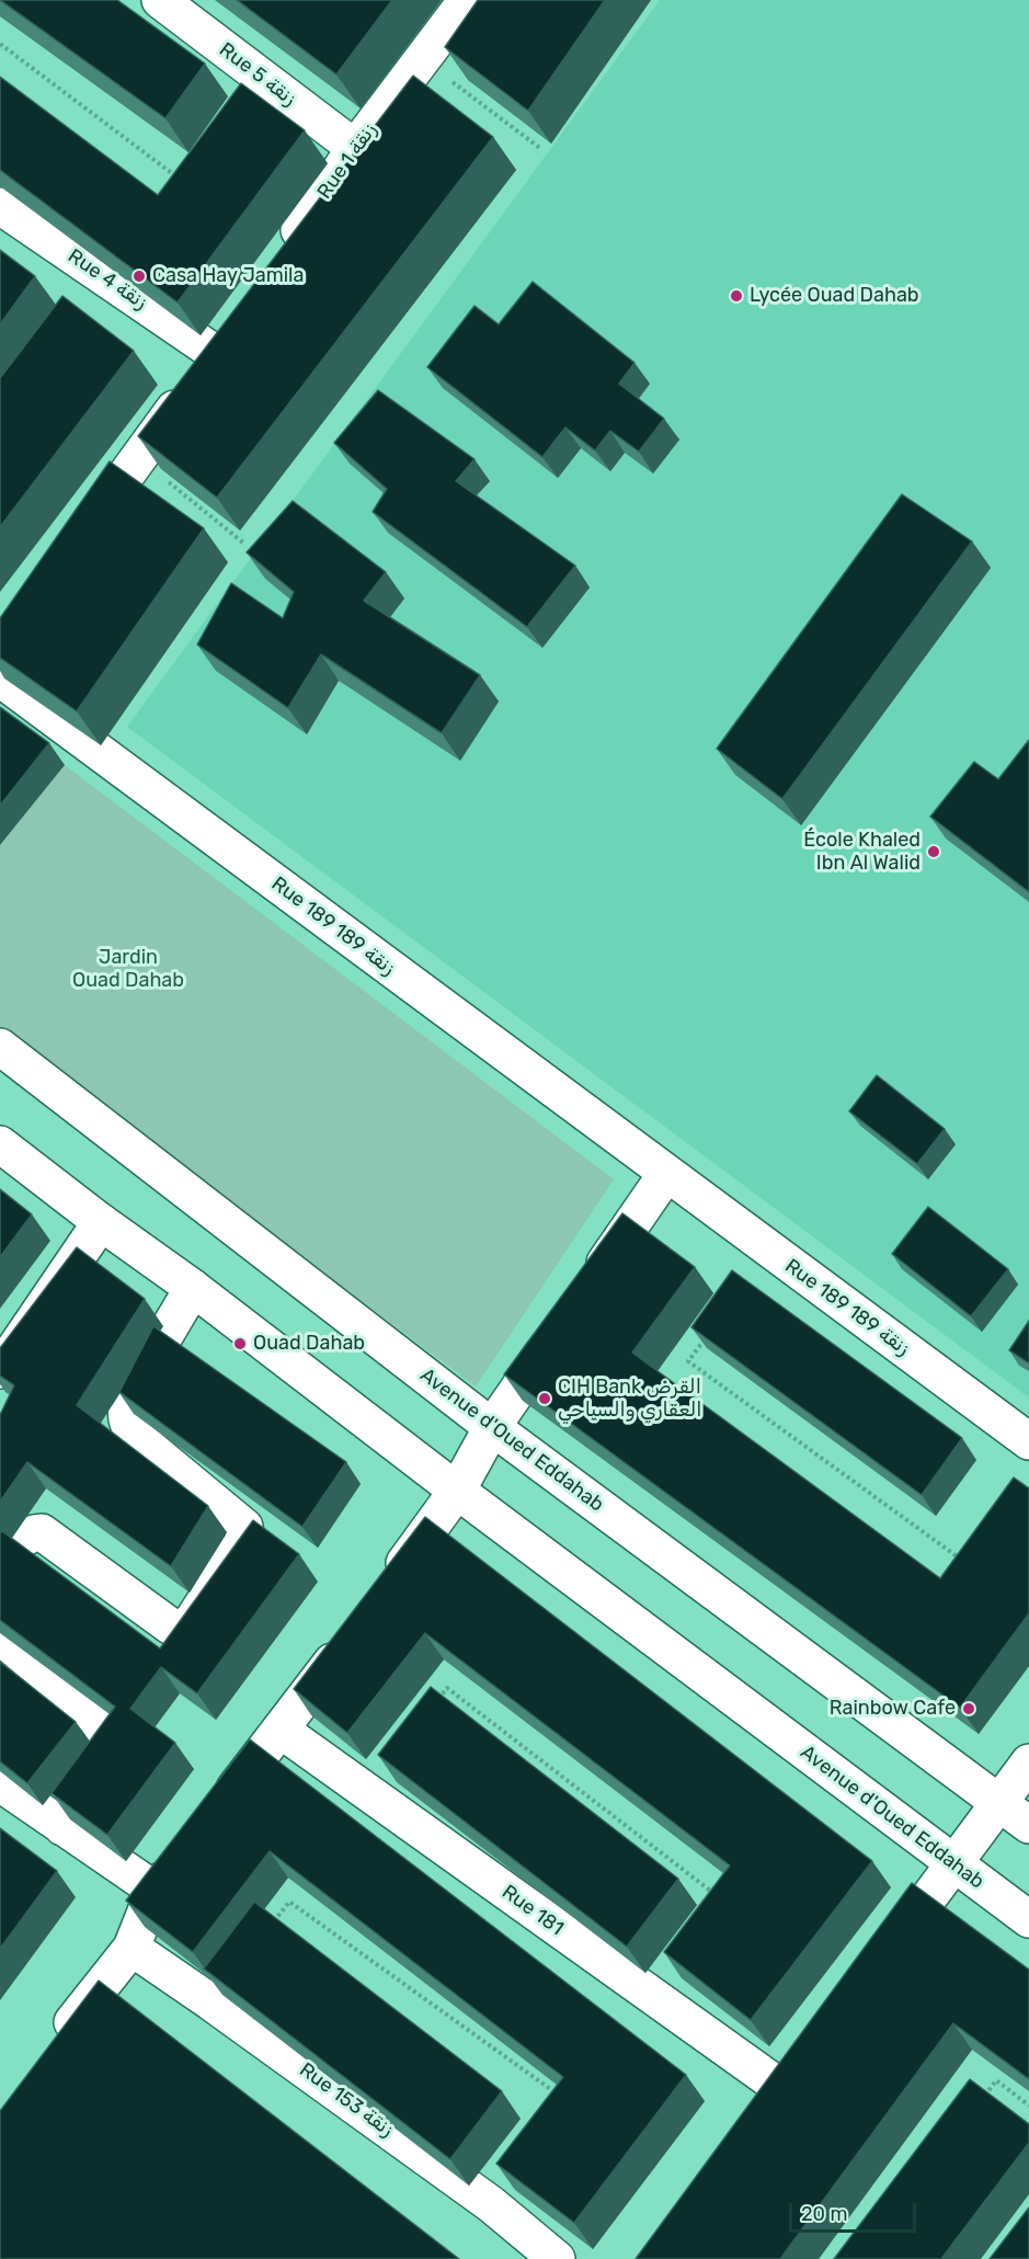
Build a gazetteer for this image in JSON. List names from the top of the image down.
{
  "streets": {
    "street": [
      "Rue 5 زنقة",
      "Rue 1 زنقة",
      "Rue 4 زنقة",
      "Rue 189 زنقة 189",
      "Avenue d'Oued Eddahab",
      "Rue 181",
      "Rue 153 زنقة"
    ]
  },
  "crossings": [
    ["Rue 5 زنقة", "Rue 1 زنقة"]
  ],
  "parks": ["Jardin Ouad Dahab"],
  "places": [
    "Casa Hay Jamila",
    "Lycée Ouad Dahab",
    "École Khaled Ibn Al Walid",
    "Ouad Dahab",
    "CIH Bank القرض العقاري والسياحي",
    "Rainbow Cafe"
  ],
  "scale_bar": "20 m"
}
